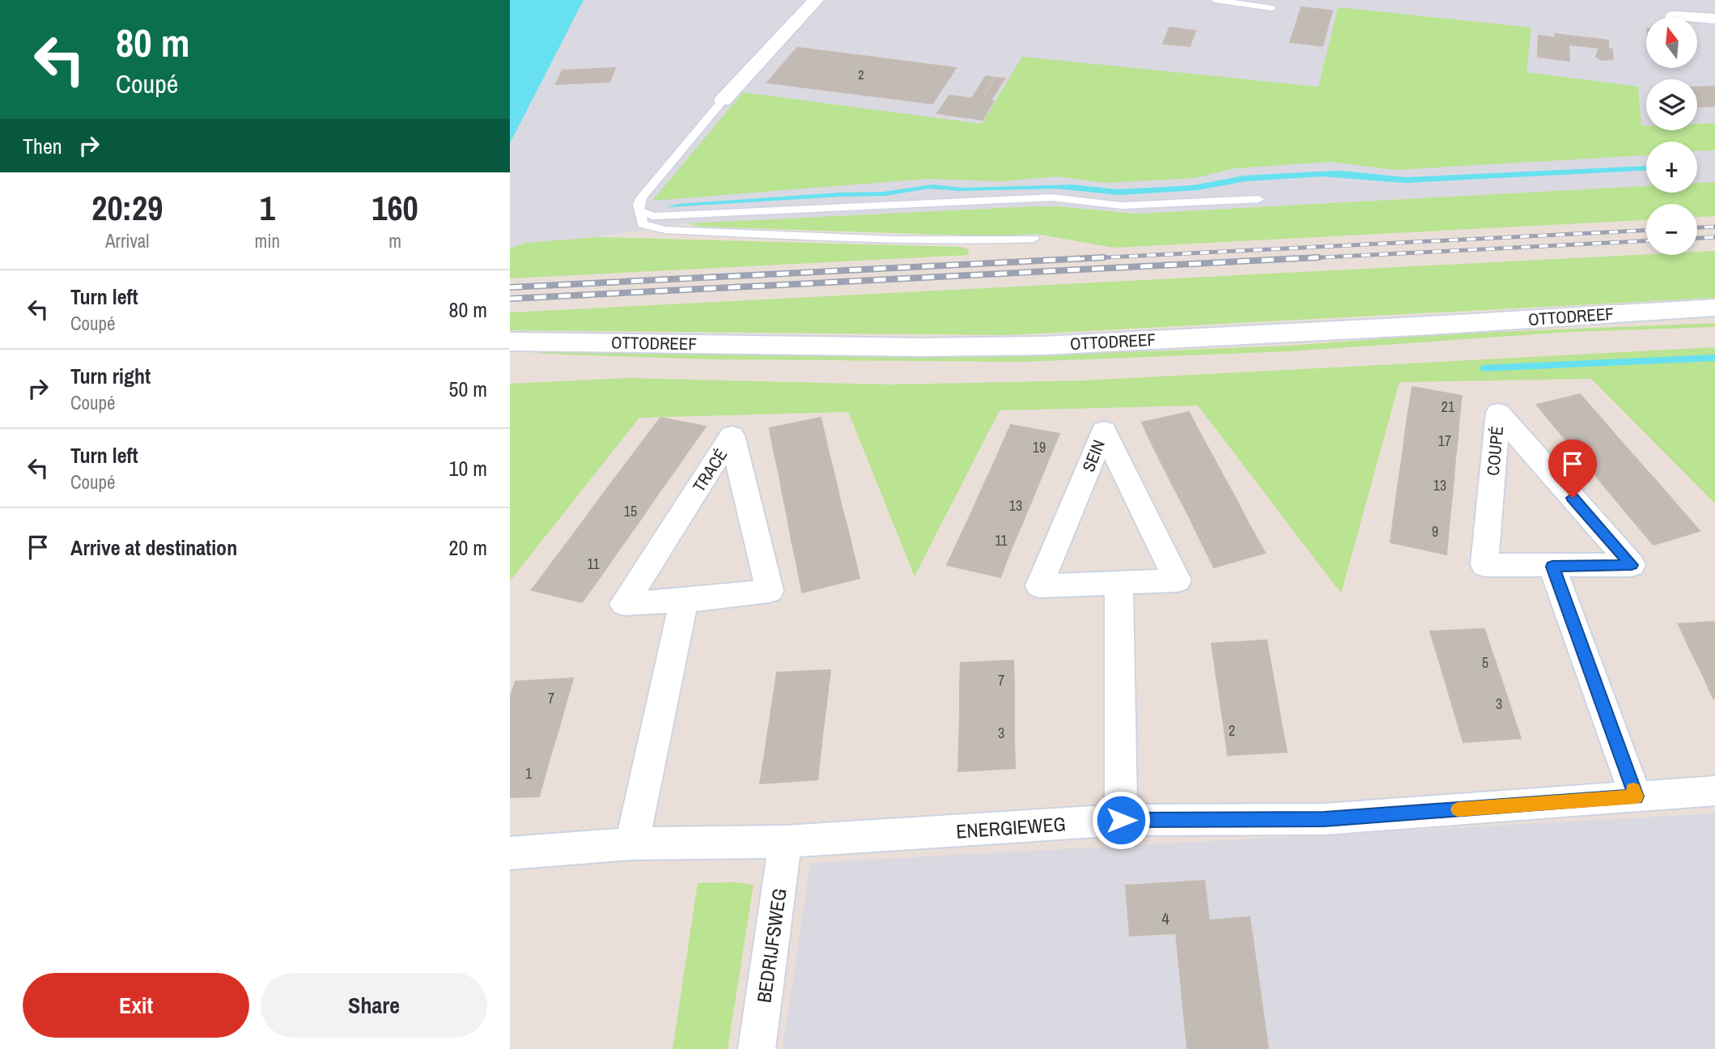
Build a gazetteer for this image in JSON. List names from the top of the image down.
{
  "streets": {
    "street": [
      "OTTODREEF",
      "COUPÉ",
      "SEIN",
      "TRACÉ",
      "ENERGIEWEG",
      "BEDRIJFSWEG"
    ]
  },
  "crossings": [
    ["ENERGIEWEG", "BEDRIJFSWEG"]
  ],
  "house_numbers": [
    "2",
    "21",
    "17",
    "19",
    "13",
    "13",
    "15",
    "9",
    "11",
    "11",
    "5",
    "7",
    "7",
    "3",
    "2",
    "3",
    "1",
    "4"
  ],
  "north": "top",
  "page": {
    "turn": ["80 m", "Coupé"],
    "map_buttons": ["+", "−"],
    "then": "Then",
    "eta": [
      "20:29",
      "Arrival",
      "1",
      "min",
      "160",
      "m"
    ],
    "list": [
      {
        "name": "Turn left",
        "note": "Coupé",
        "value": "80 m"
      },
      {
        "name": "Turn right",
        "note": "Coupé",
        "value": "50 m"
      },
      {
        "name": "Turn left",
        "note": "Coupé",
        "value": "10 m"
      },
      {
        "name": "Arrive at destination",
        "value": "20 m"
      }
    ],
    "buttons": ["Exit", "Share"]
  }
}
